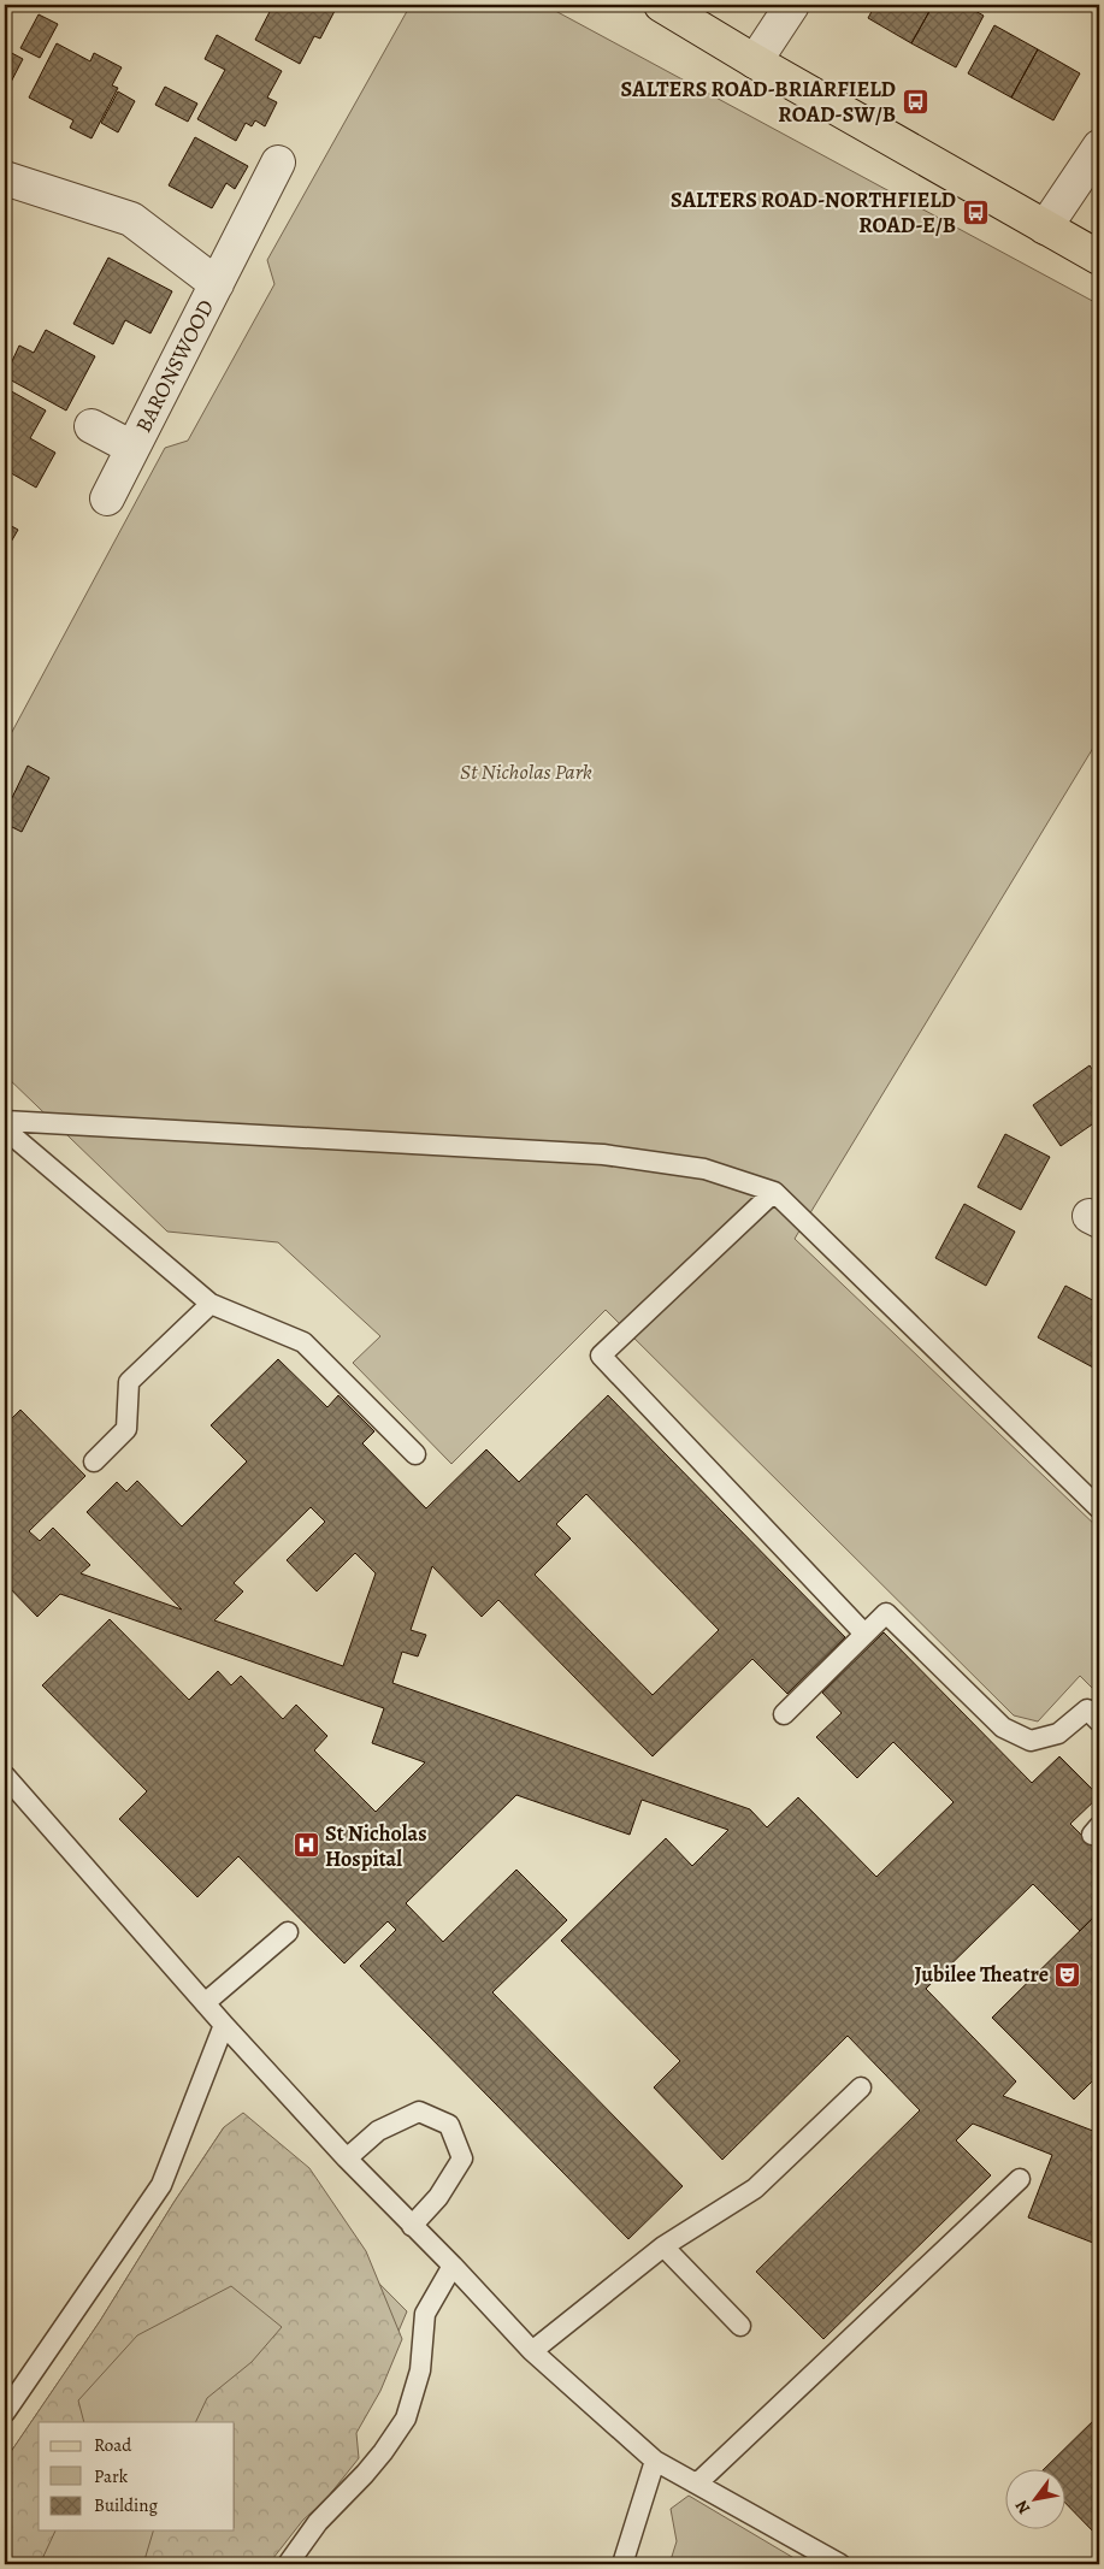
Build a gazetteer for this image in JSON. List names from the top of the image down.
{
  "streets": {
    "street": ["BARONSWOOD"]
  },
  "parks": ["St Nicholas Park"],
  "places": {
    "bus stop": ["SALTERS ROAD-BRIARFIELD ROAD-SW/B", "SALTERS ROAD-NORTHFIELD ROAD-E/B"],
    "hospital": ["St Nicholas Hospital"],
    "theatre": ["Jubilee Theatre"]
  },
  "legend": ["Road", "Park", "Building"],
  "north": "bottom left"
}
